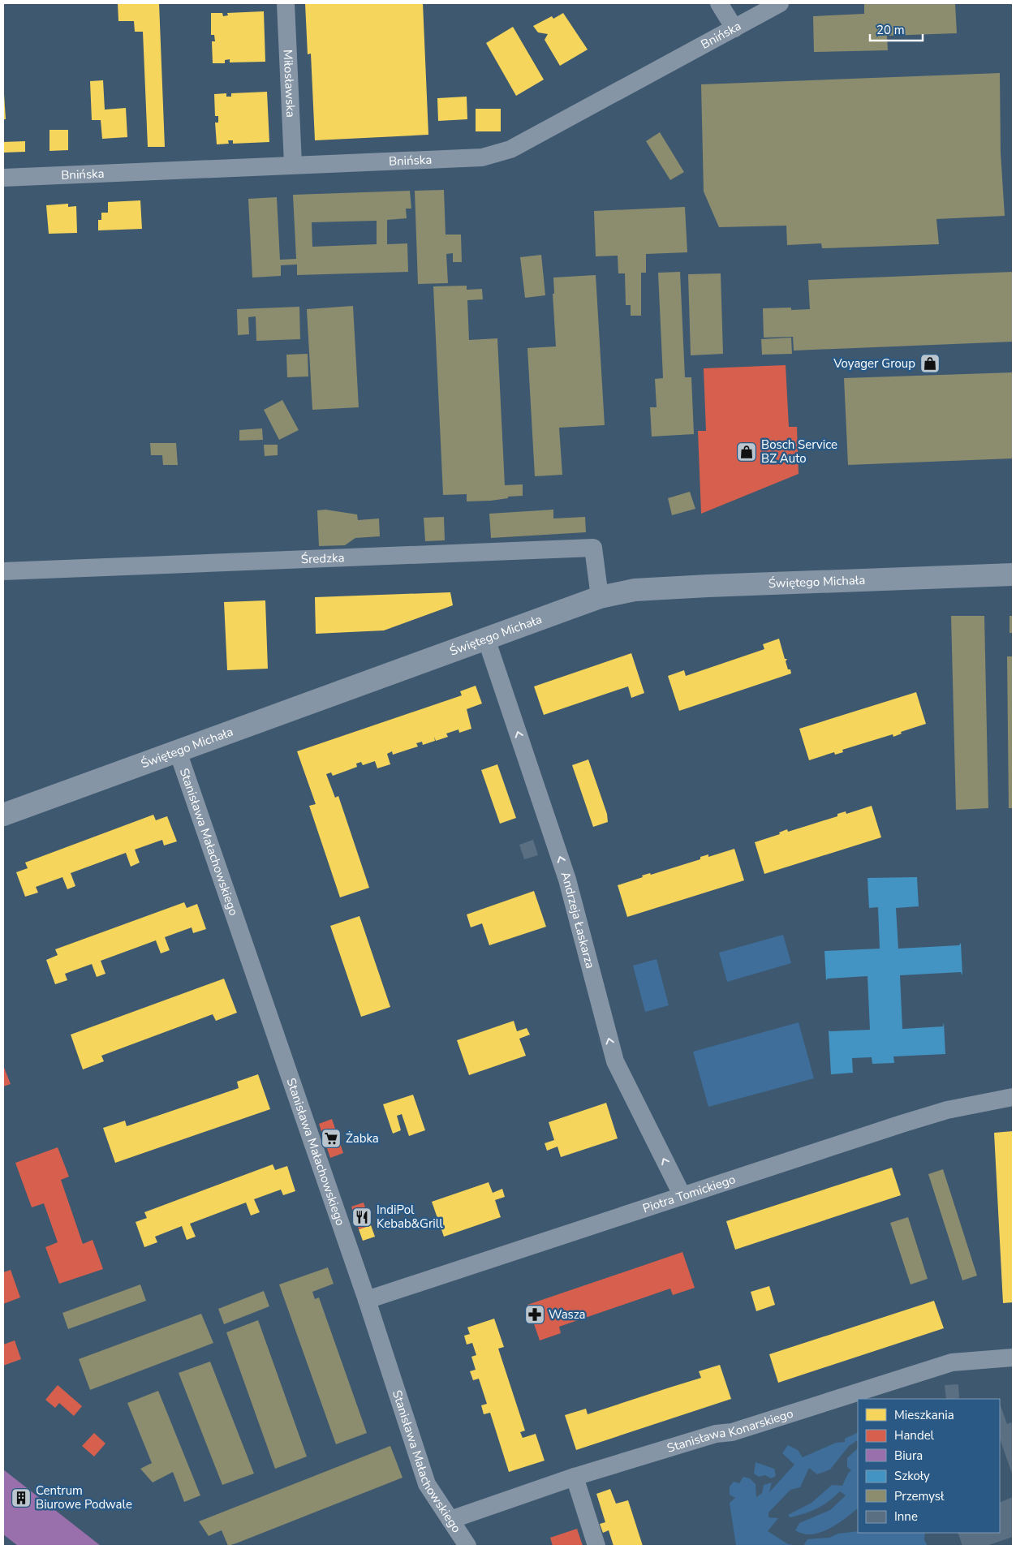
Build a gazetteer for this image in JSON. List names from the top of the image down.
{
  "streets": {
    "street": [
      "Bnińska",
      "Miłosławska",
      "Średzka",
      "Świętego Michała",
      "Stanisława Małachowskiego",
      "Andrzeja Łaskarza",
      "Piotra Tomickiego",
      "Stanisława Konarskiego"
    ]
  },
  "crossings": [
    ["Bnińska", "Miłosławska"],
    ["Średzka", "Świętego Michała"],
    ["Świętego Michała", "Stanisława Małachowskiego"],
    ["Świętego Michała", "Andrzeja Łaskarza"],
    ["Stanisława Małachowskiego", "Piotra Tomickiego"],
    ["Stanisława Małachowskiego", "Stanisława Konarskiego"],
    ["Andrzeja Łaskarza", "Piotra Tomickiego"]
  ],
  "one_way": ["Andrzeja Łaskarza"],
  "places": {
    "shop": ["Voyager Group", "Bosch Service BZ Auto"],
    "supermarket": ["Żabka"],
    "restaurant": ["IndiPol Kebab&Grill"],
    "pharmacy": ["Wasza"],
    "building": ["Centrum Biurowe Podwale"]
  },
  "legend": [
    "Mieszkania",
    "Handel",
    "Biura",
    "Szkoły",
    "Przemysł",
    "Inne"
  ],
  "scale_bar": "20 m"
}
